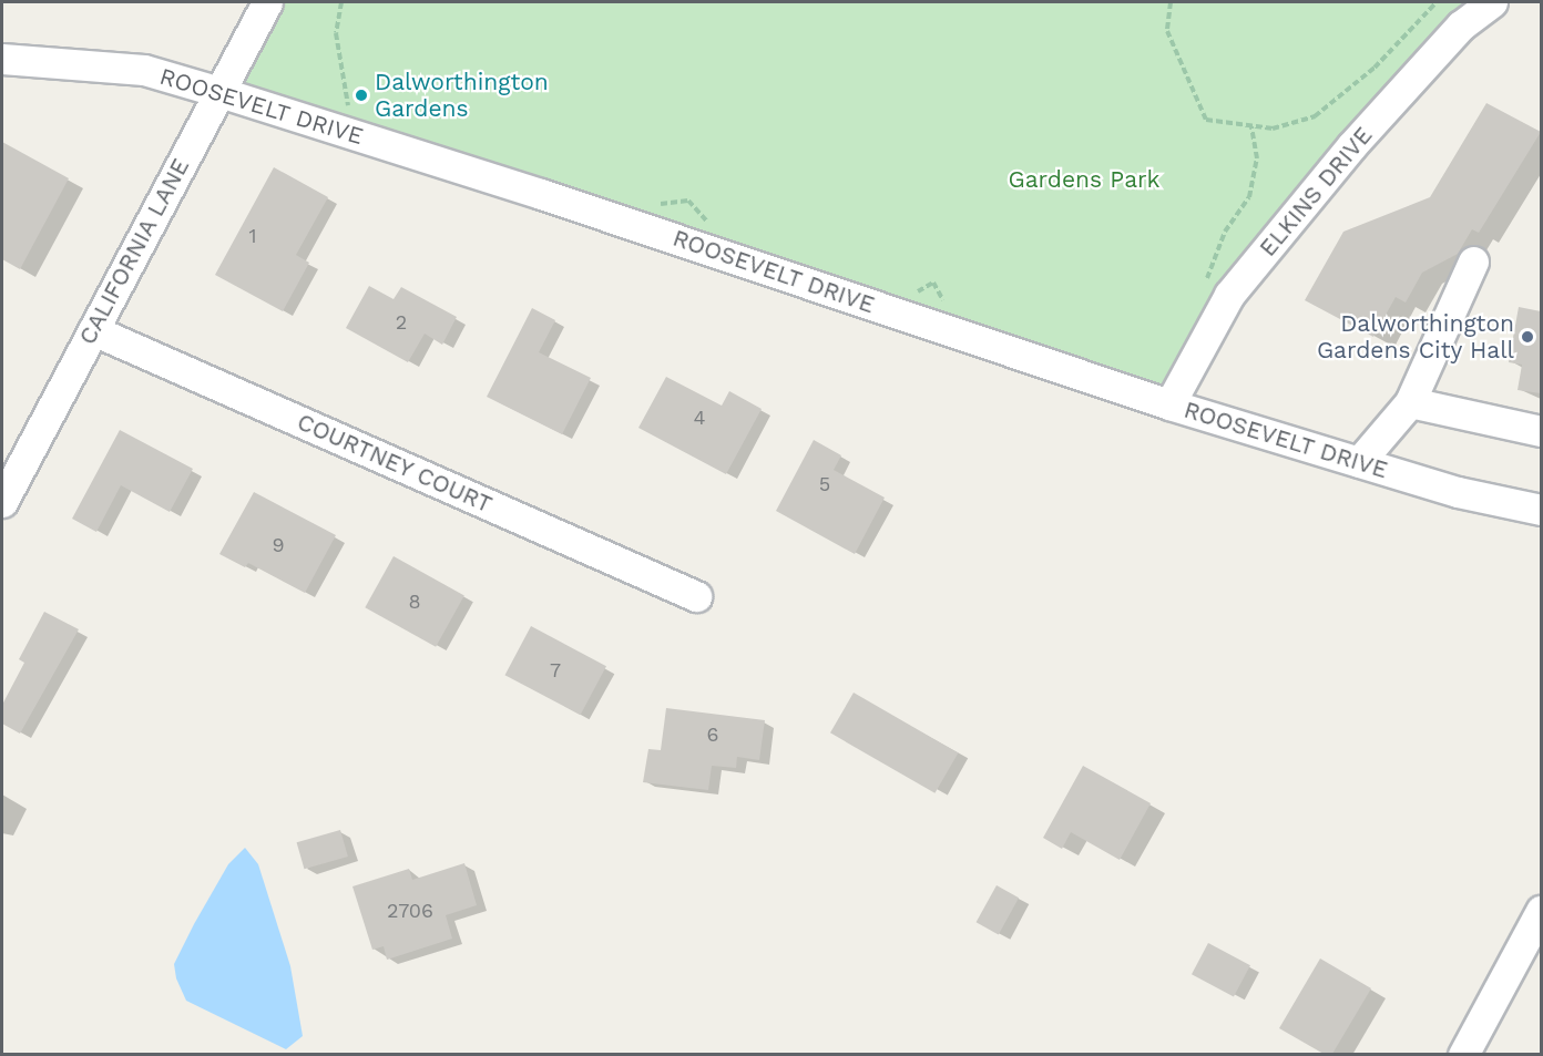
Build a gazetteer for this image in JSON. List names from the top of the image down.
{
  "streets": {
    "street": [
      "ROOSEVELT DRIVE",
      "ELKINS DRIVE",
      "CALIFORNIA LANE",
      "COURTNEY COURT"
    ]
  },
  "crossings": [
    ["ROOSEVELT DRIVE", "ELKINS DRIVE"],
    ["ROOSEVELT DRIVE", "CALIFORNIA LANE"],
    ["CALIFORNIA LANE", "COURTNEY COURT"]
  ],
  "parks": ["Gardens Park"],
  "places": ["Dalworthington Gardens", "Dalworthington Gardens City Hall"],
  "house_numbers": [
    "1",
    "2",
    "4",
    "5",
    "9",
    "8",
    "7",
    "6",
    "2706"
  ]
}
